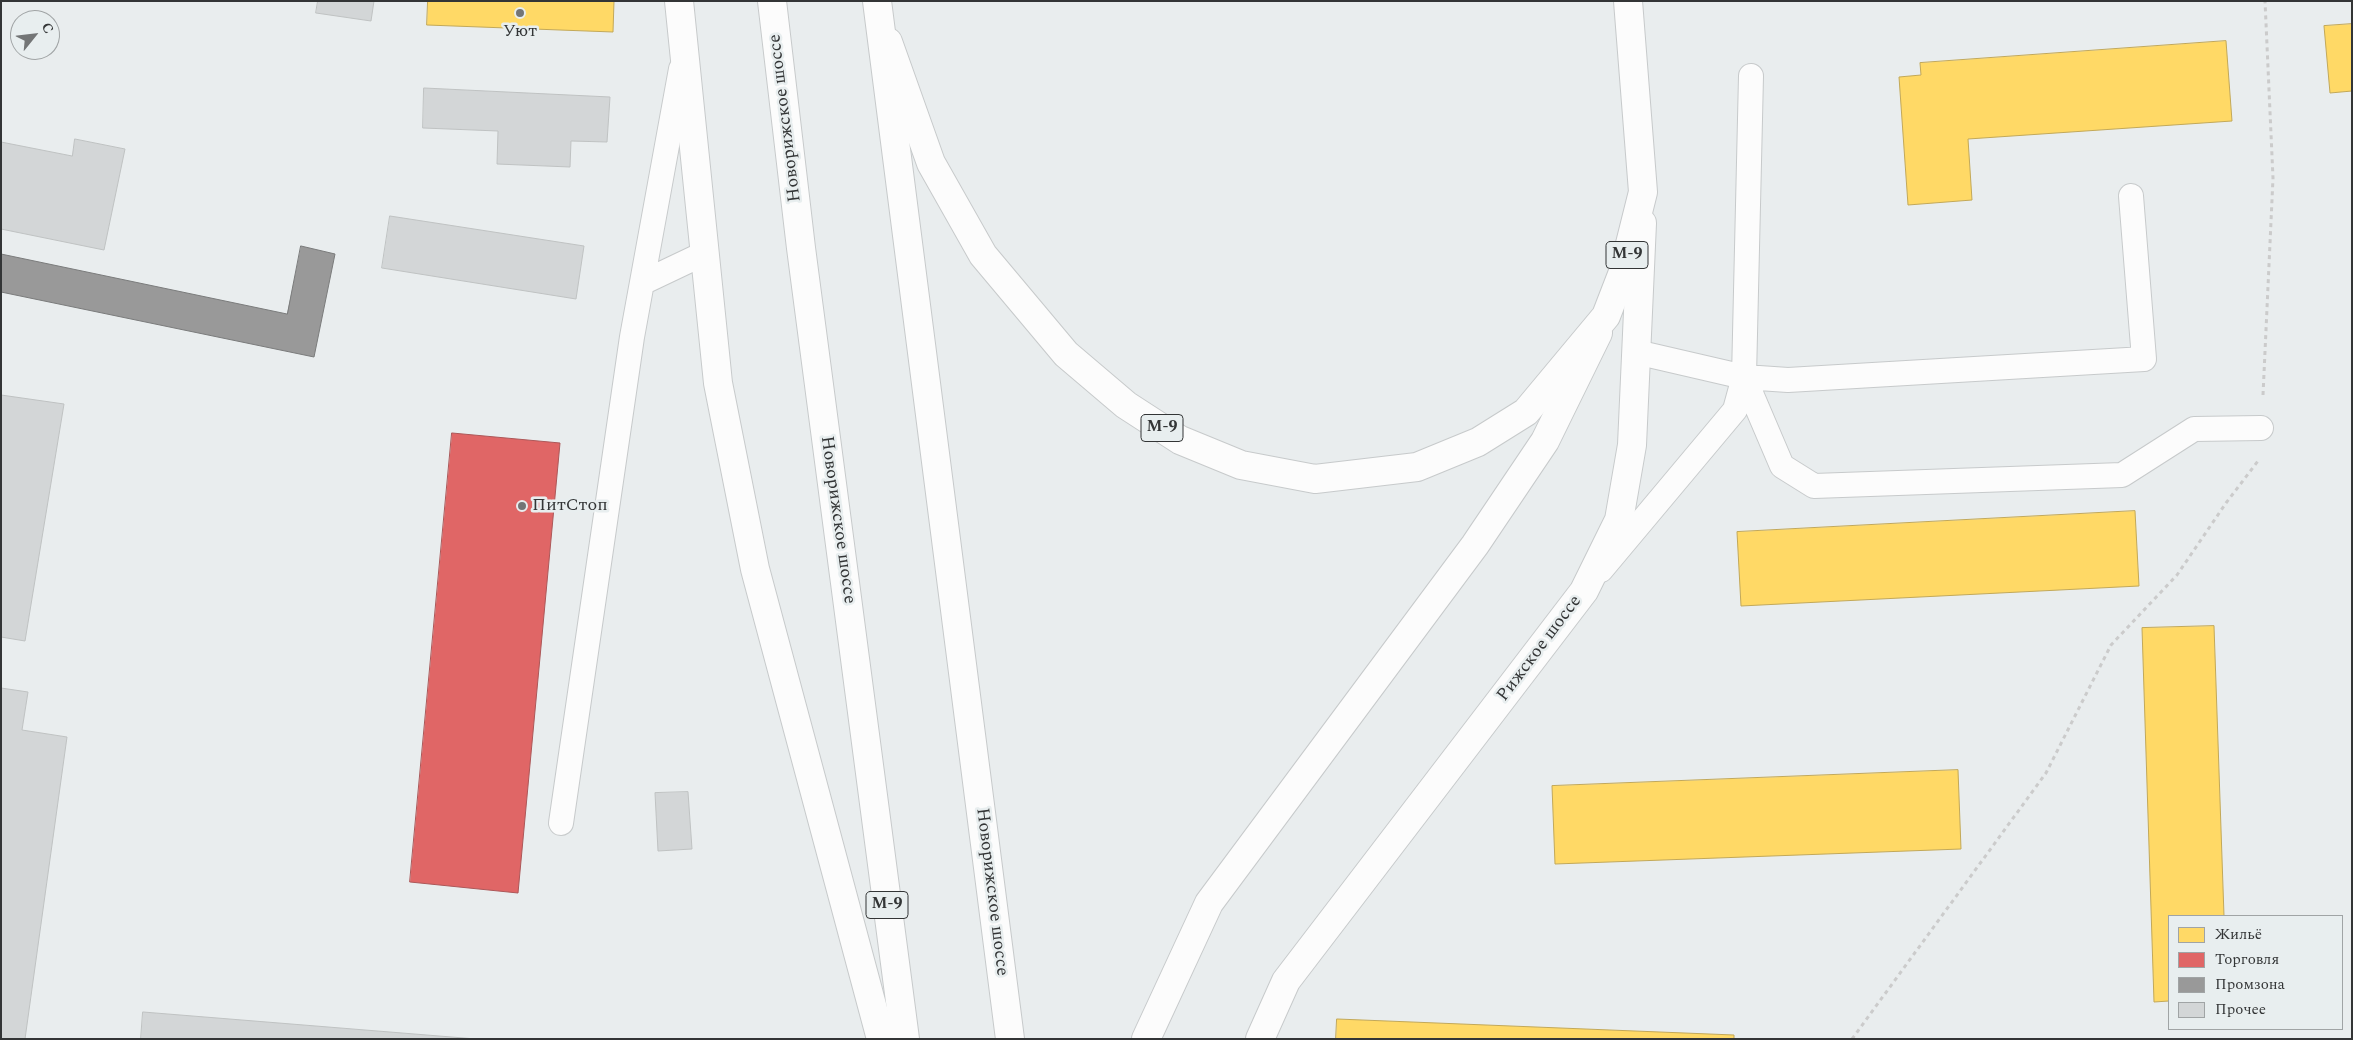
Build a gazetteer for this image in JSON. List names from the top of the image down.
{
  "streets": {
    "main road": ["Новорижское шоссе", "М-9", "Рижское шоссе"]
  },
  "crossings": [
    ["Новорижское шоссе", "М-9"],
    ["М-9", "Рижское шоссе"]
  ],
  "places": ["Уют", "ПитСтоп"],
  "legend": [
    "Жильё",
    "Торговля",
    "Промзона",
    "Прочее"
  ],
  "north": "top right"
}
